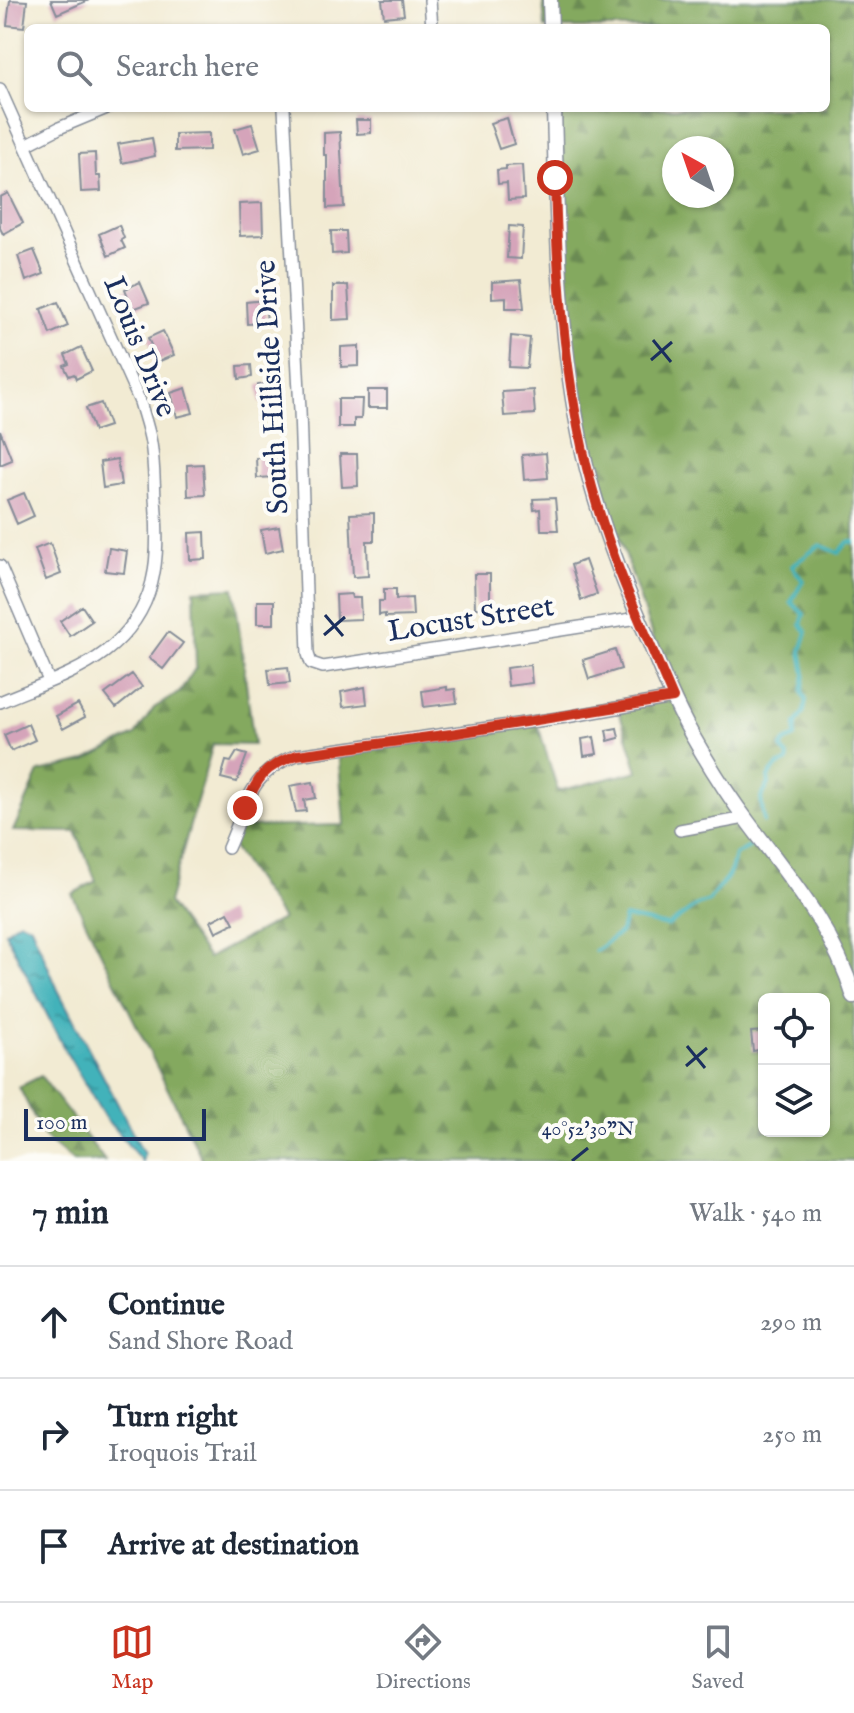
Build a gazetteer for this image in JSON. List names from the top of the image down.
{
  "streets": {
    "street": ["Louis Drive", "South Hillside Drive", "Locust Street"]
  },
  "crossings": [
    ["South Hillside Drive", "Locust Street"]
  ],
  "scale_bar": "100 m",
  "north": "top left",
  "page": {
    "search": "Search here",
    "scale": "100 m",
    "heading": ["7 min", "Walk · 540 m"],
    "list": [
      ["Continue", "Sand Shore Road", "290 m"],
      ["Turn right", "Iroquois Trail", "250 m"],
      "Arrive at destination"
    ],
    "nav": ["Map", "Directions", "Saved"]
  },
  "coordinates": ["40°52'30\"N"]
}
